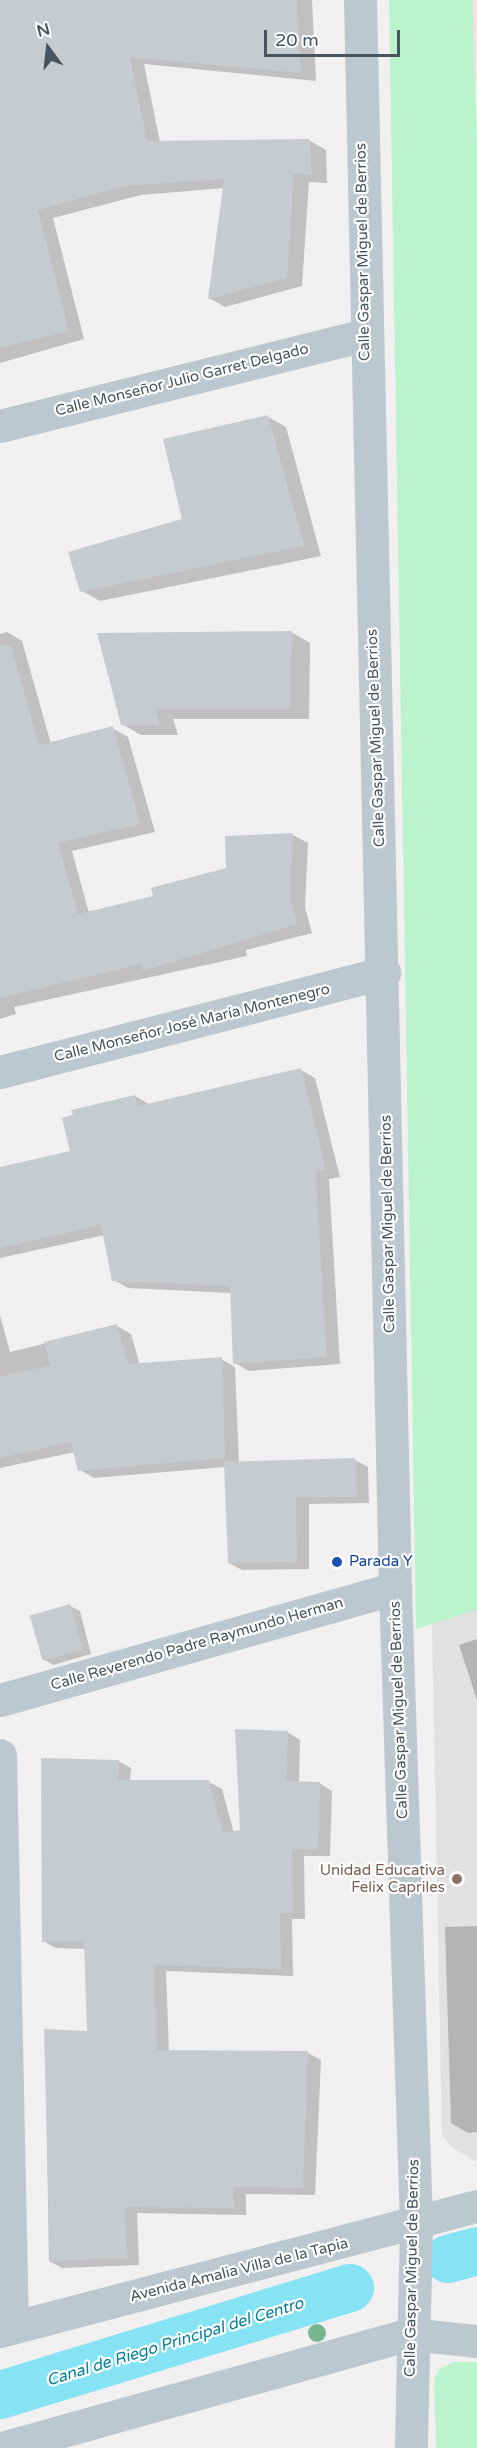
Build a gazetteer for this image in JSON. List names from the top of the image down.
{
  "streets": {
    "street": [
      "Calle Gaspar Miguel de Berrios",
      "Calle Monseñor Julio Garret Delgado",
      "Calle Monseñor José María Montenegro",
      "Calle Reverendo Padre Raymundo Herman",
      "Avenida Amalia Villa de la Tapia"
    ]
  },
  "crossings": [
    ["Calle Gaspar Miguel de Berrios", "Calle Monseñor Julio Garret Delgado"],
    ["Calle Gaspar Miguel de Berrios", "Calle Monseñor José María Montenegro"],
    ["Calle Gaspar Miguel de Berrios", "Calle Reverendo Padre Raymundo Herman"],
    ["Calle Gaspar Miguel de Berrios", "Avenida Amalia Villa de la Tapia"]
  ],
  "water": ["Canal de Riego Principal del Centro"],
  "places": ["Parada Y", "Unidad Educativa Felix Capriles"],
  "scale_bar": "20 m",
  "north": "top"
}
